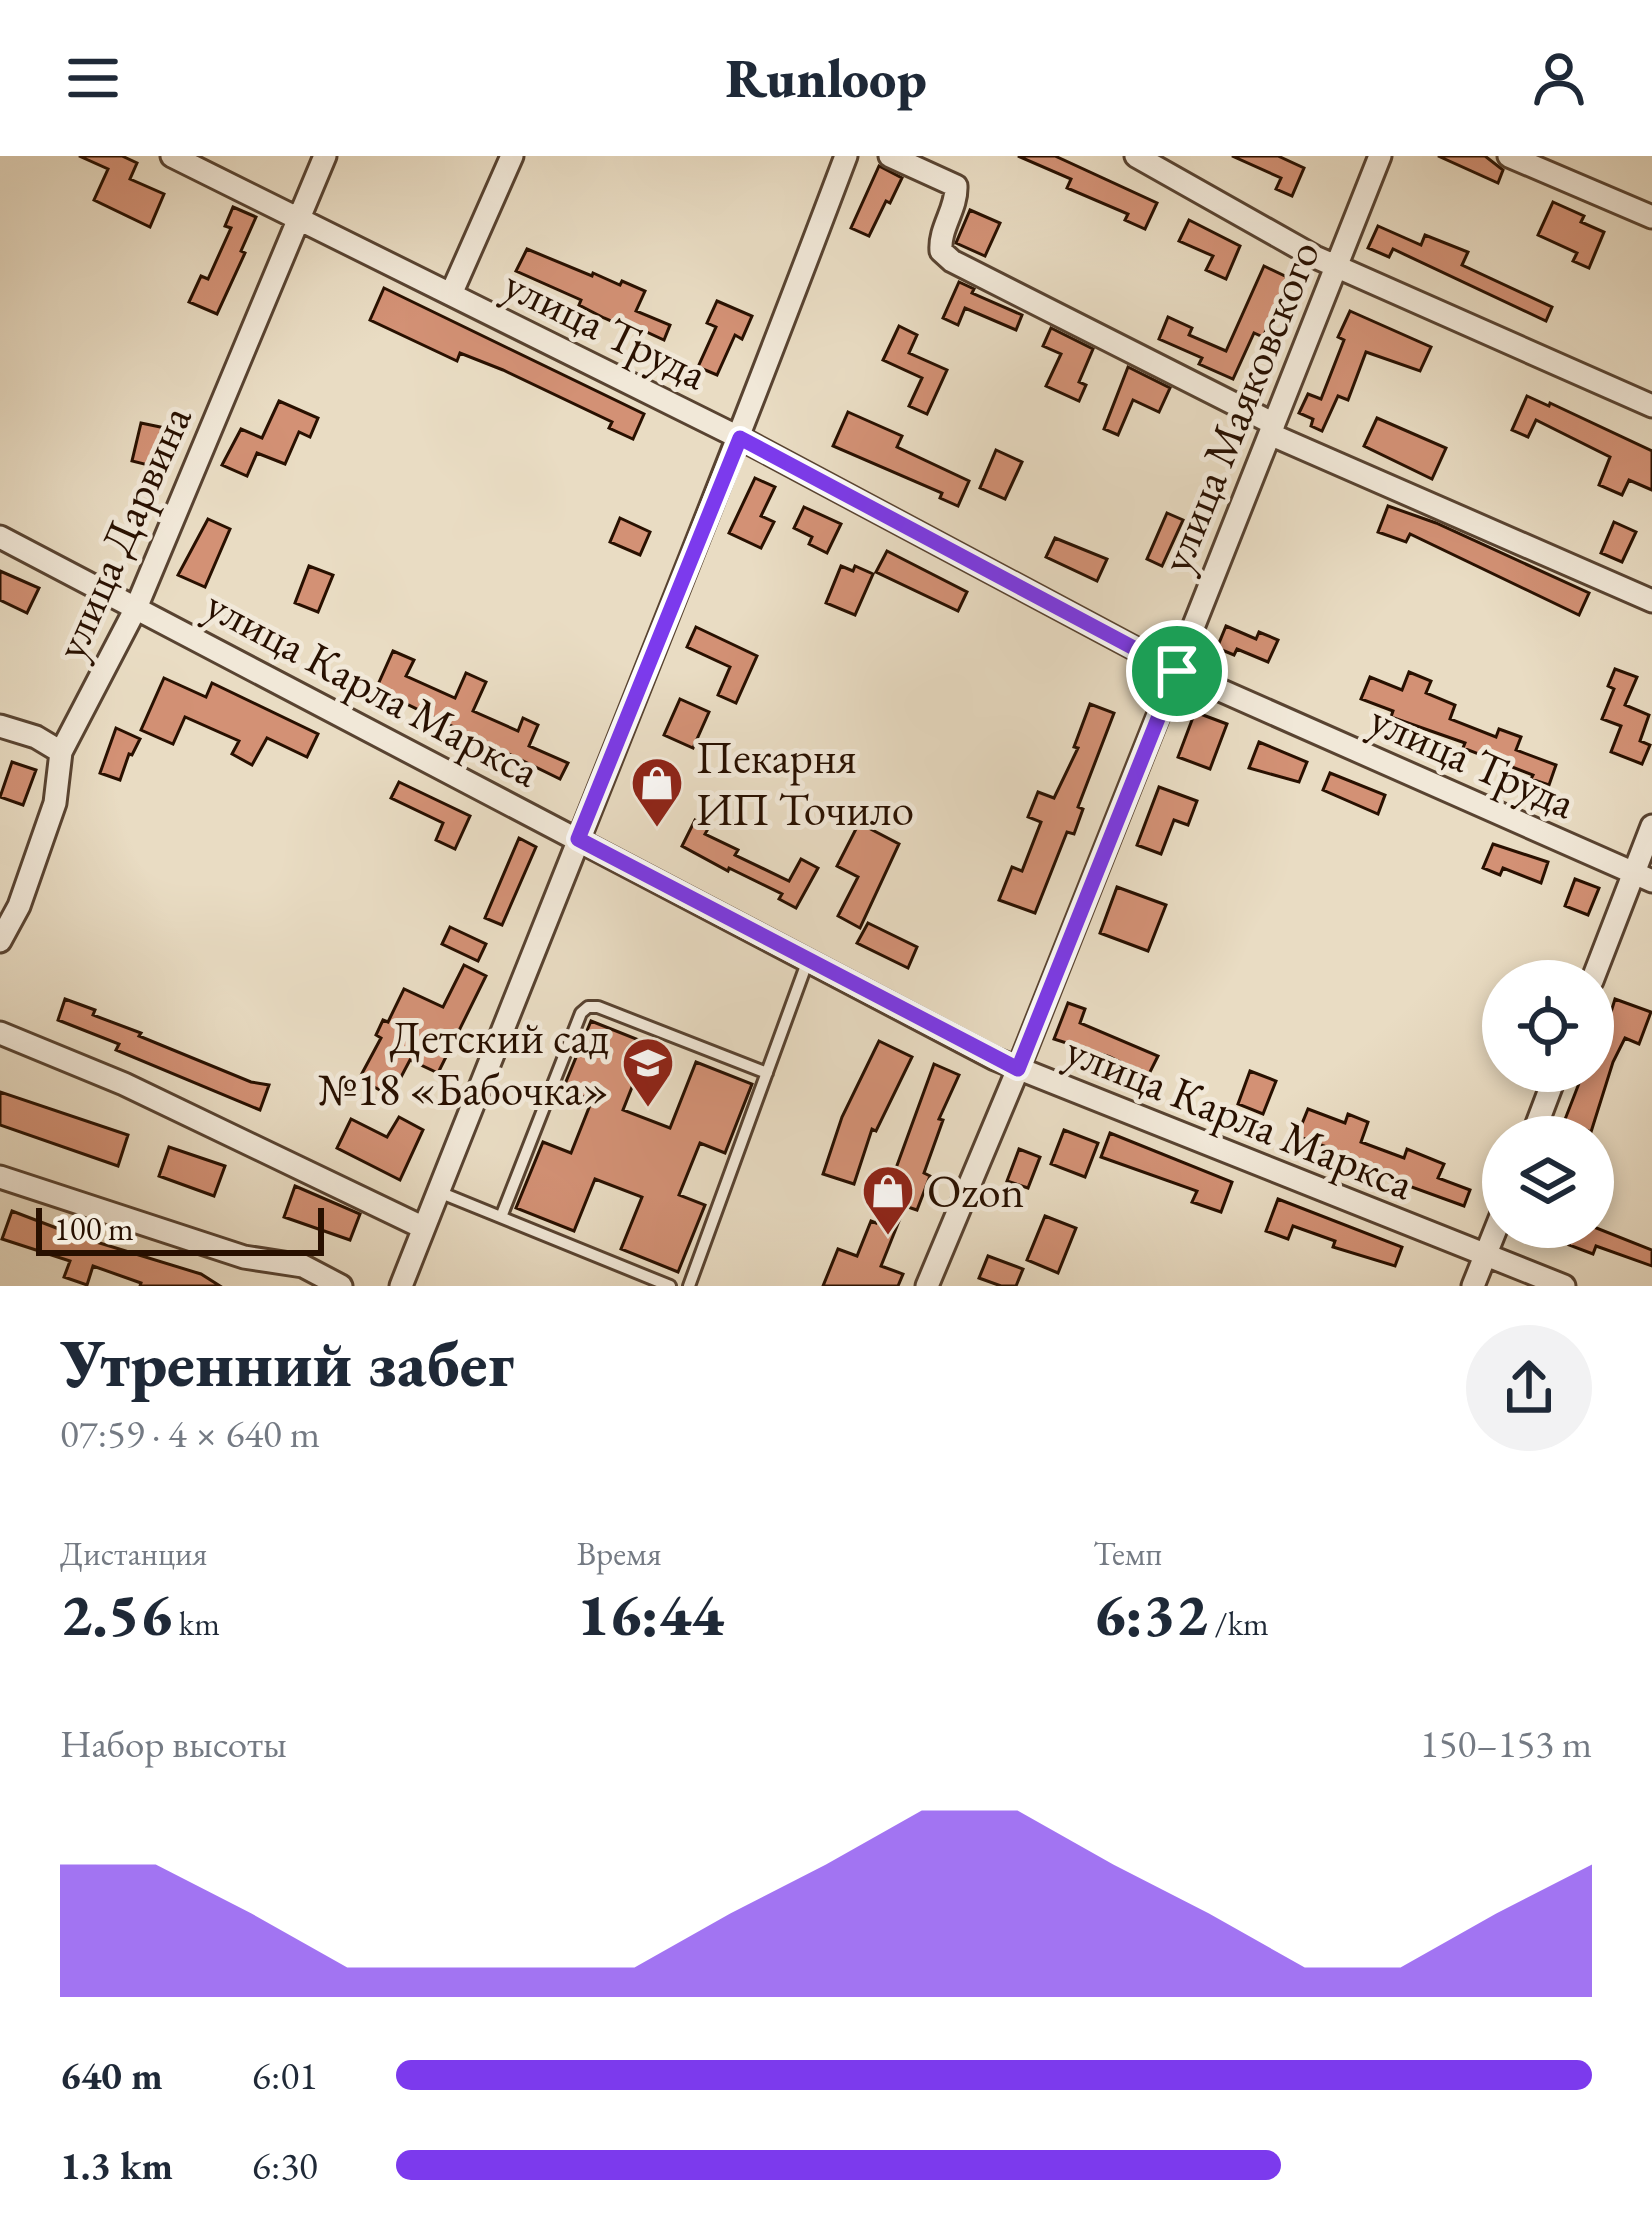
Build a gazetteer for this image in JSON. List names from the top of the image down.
{
  "streets": {
    "street": [
      "улица Труда",
      "улица Маяковского",
      "улица Дарвина",
      "улица Карла Маркса"
    ]
  },
  "crossings": [
    ["улица Труда", "улица Маяковского"],
    ["улица Труда", "улица Дарвина"],
    ["улица Маяковского", "улица Карла Маркса"],
    ["улица Дарвина", "улица Карла Маркса"]
  ],
  "places": {
    "shop": ["Пекарня ИП Точило", "Ozon"],
    "school or university": ["Детский сад №18 «Бабочка»"]
  },
  "scale_bar": "100 m",
  "page": {
    "header": "Runloop",
    "scale": "100 m",
    "heading": ["Утренний забег", "07:59 · 4 × 640 m"],
    "stats": [
      ["Дистанция", "2.56 km"],
      ["Время", "16:44"],
      ["Темп", "6:32 /km"]
    ],
    "chart": ["Набор высоты", "150–153 m"],
    "list": [
      {
        "name": "640 m",
        "note": "6:01"
      },
      {
        "name": "1.3 km",
        "note": "6:30"
      }
    ]
  }
}
